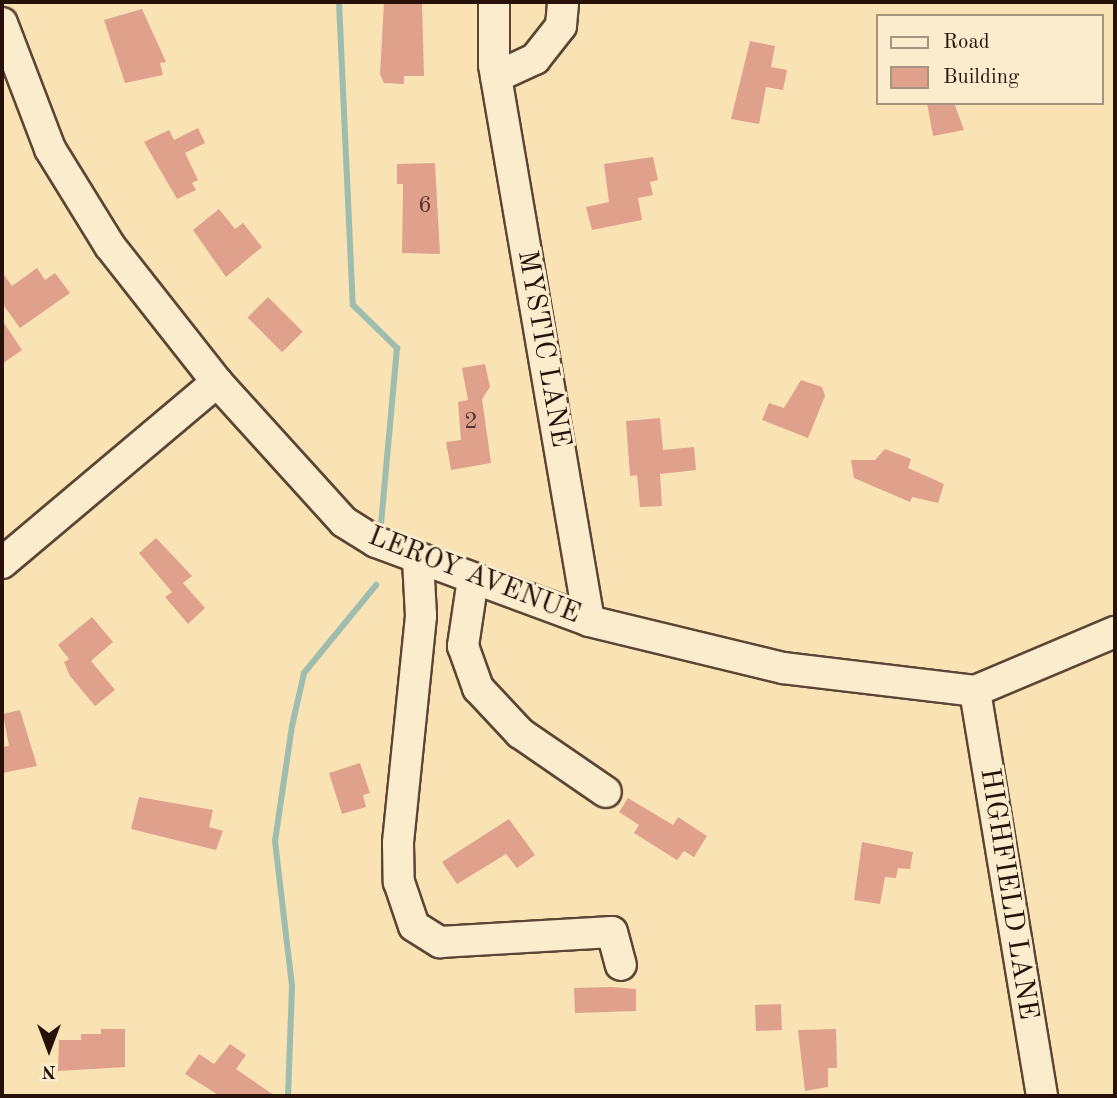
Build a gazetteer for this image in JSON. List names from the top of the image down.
{
  "streets": {
    "street": ["MYSTIC LANE", "LEROY AVENUE", "HIGHFIELD LANE"]
  },
  "crossings": [
    ["MYSTIC LANE", "LEROY AVENUE"],
    ["LEROY AVENUE", "HIGHFIELD LANE"]
  ],
  "house_numbers": ["6", "2"],
  "legend": ["Road", "Building"],
  "north": "bottom"
}
